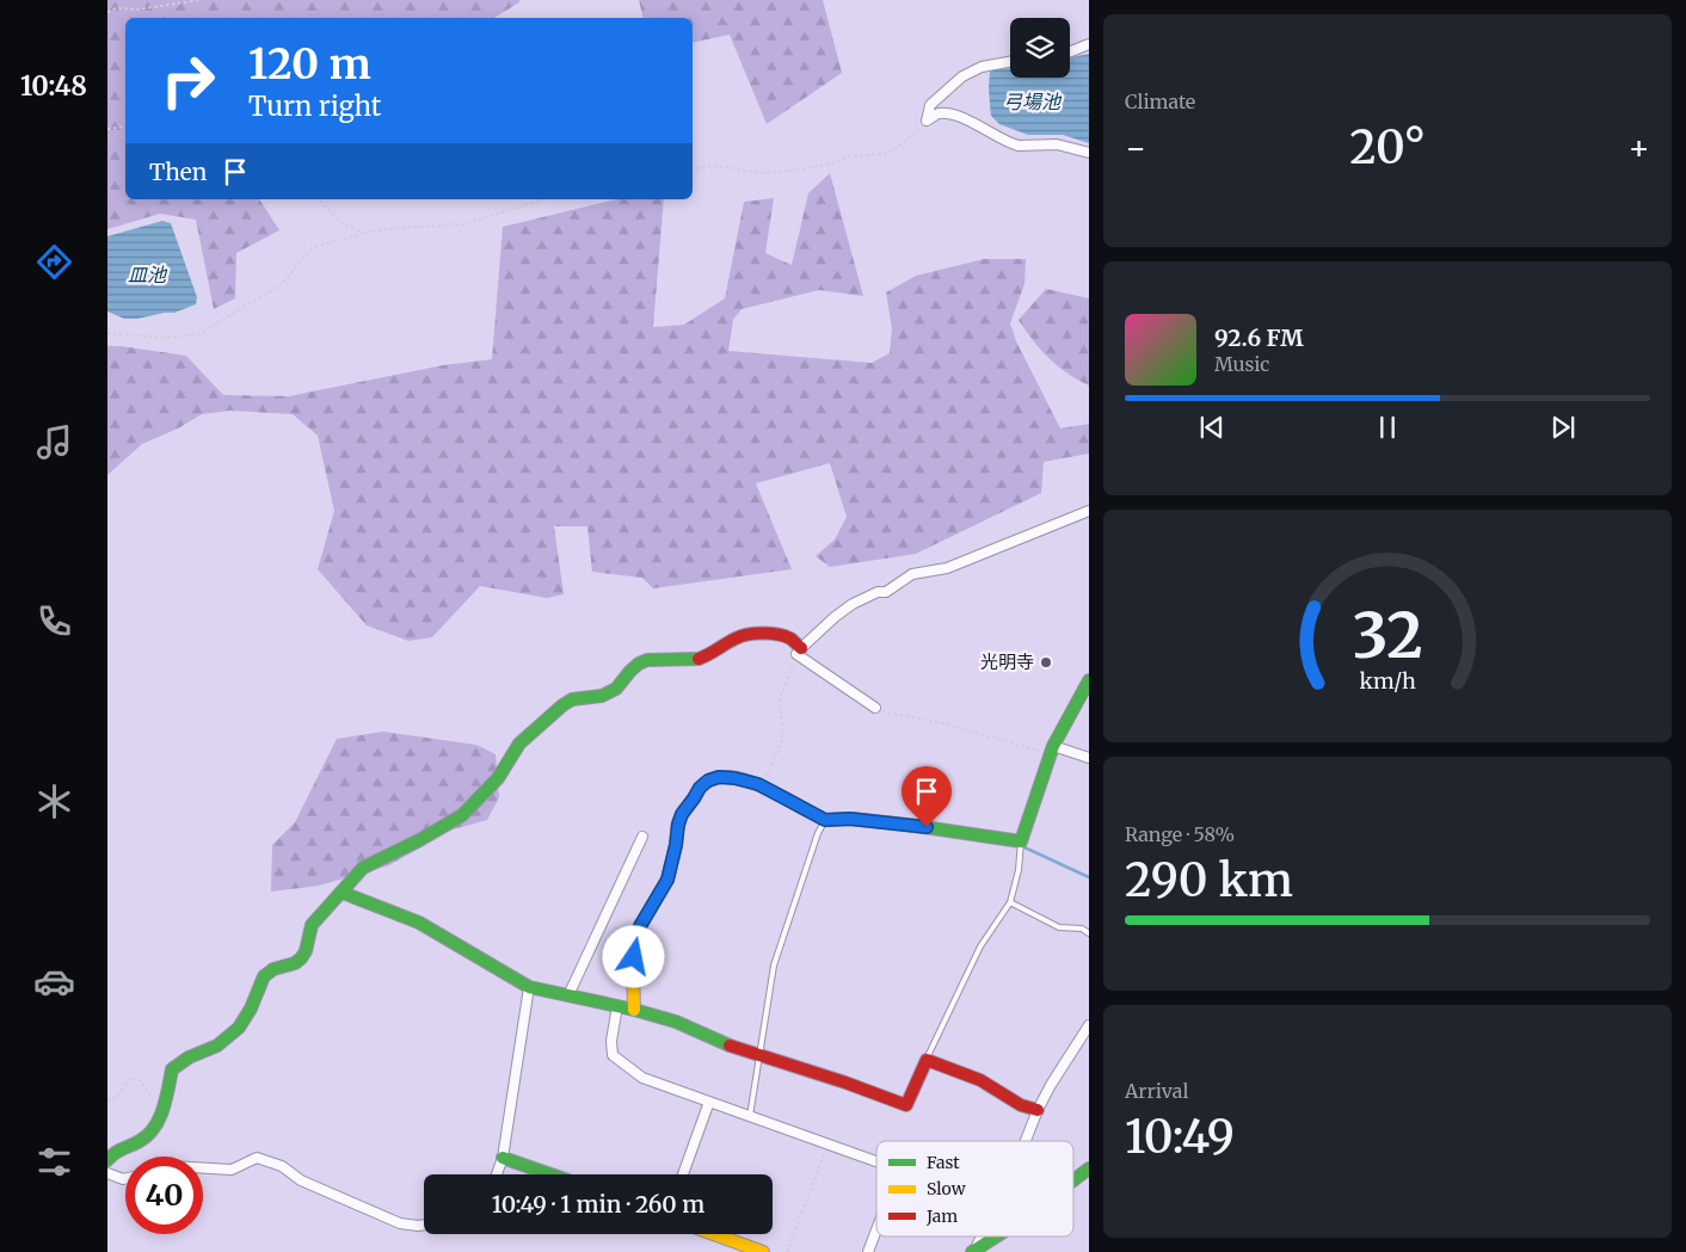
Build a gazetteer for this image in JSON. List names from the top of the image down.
{
  "water": ["弓場池", "皿池"],
  "places": ["光明寺"],
  "legend": ["Fast", "Slow", "Jam"],
  "page": {
    "tabs": "10:48",
    "tile": [
      "Climate",
      ["Range · 58%", "290 km"],
      ["Arrival", "10:49"]
    ],
    "turn": ["120 m", "Turn right"],
    "heat": ["−", "20°", "+"],
    "then": "Then",
    "song": ["92.6 FM", "Music"],
    "limit": "40",
    "trip": "10:49 · 1 min · 260 m",
    "gauge": ["32", "km/h"]
  }
}
